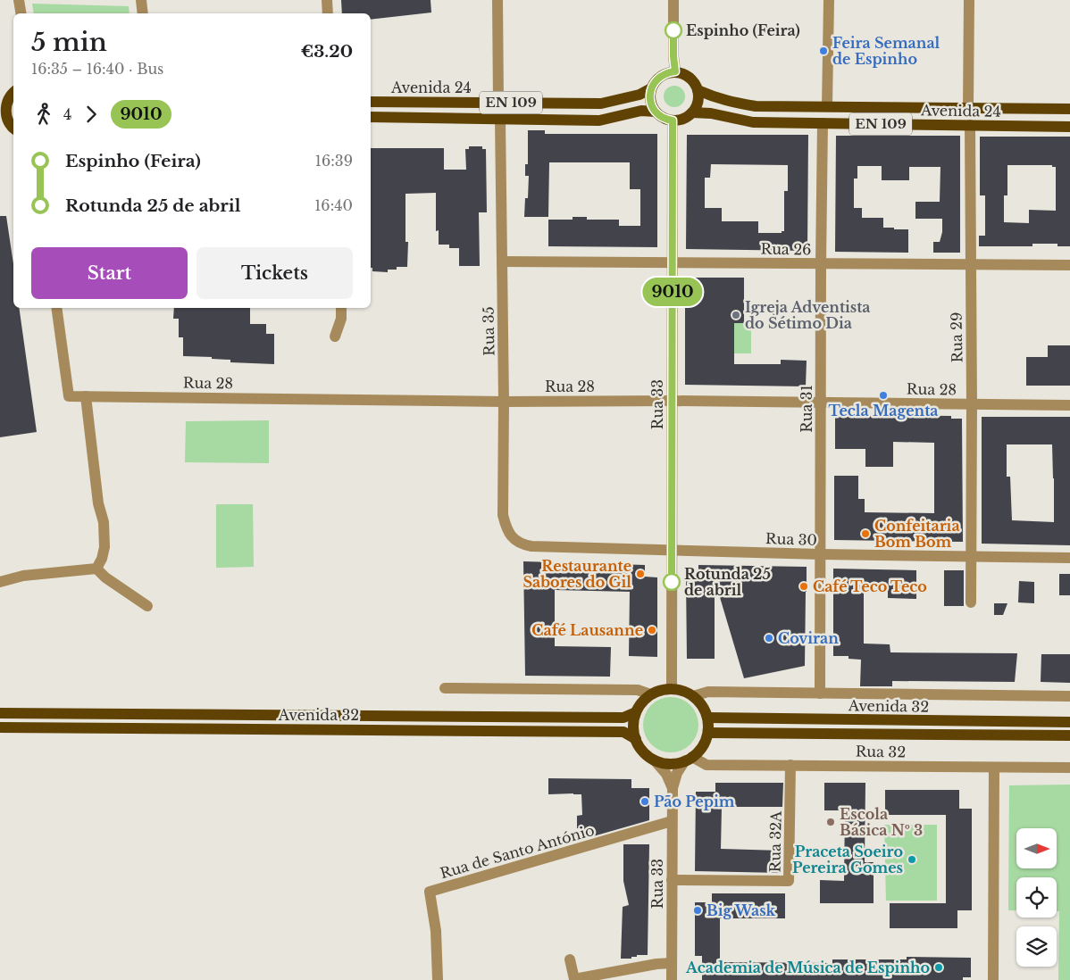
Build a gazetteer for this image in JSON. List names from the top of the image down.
{
  "streets": {
    "main road": ["Avenida 24", "EN 109", "Avenida 32"],
    "street": [
      "Rua 26",
      "Rua 35",
      "Rua 29",
      "Rua 28",
      "Rua 33",
      "Rua 31",
      "Rua 30",
      "Rua 32",
      "Rua 32A",
      "Rua de Santo António"
    ]
  },
  "crossings": [
    ["Avenida 24", "Rua 35"],
    ["Avenida 24", "Rua 29"],
    ["Avenida 24", "Rua 33"],
    ["Avenida 24", "Rua 31"],
    ["Rua 26", "Rua 35"],
    ["Rua 26", "Rua 29"],
    ["Rua 26", "Rua 33"],
    ["Rua 26", "Rua 31"],
    ["Rua 35", "Rua 28"],
    ["Rua 35", "Rua 30"],
    ["Rua 29", "Rua 28"],
    ["Rua 29", "Rua 30"],
    ["Rua 28", "Rua 33"],
    ["Rua 28", "Rua 31"],
    ["Rua 33", "Rua 30"],
    ["Rua 33", "Avenida 32"],
    ["Rua 33", "Rua 32"],
    ["Rua 33", "Rua 32A"],
    ["Rua 33", "Rua de Santo António"],
    ["Rua 31", "Rua 30"],
    ["Avenida 32", "Rua 32"],
    ["Rua 32", "Rua 32A"]
  ],
  "places": [
    "Espinho (Feira)",
    "Feira Semanal de Espinho",
    "Igreja Adventista do Sétimo Dia",
    "Tecla Magenta",
    "Confeitaria Bom Bom",
    "Restaurante Sabores do Gil",
    "Rotunda 25 de abril",
    "Café Teco Teco",
    "Café Lausanne",
    "Coviran",
    "Pão Pepim",
    "Escola Básica Nº 3",
    "Praceta Soeiro Pereira Gomes",
    "Big Wask",
    "Academia de Música de Espinho"
  ],
  "lines": ["bus line 9010"],
  "north": "right",
  "page": {
    "on_map": "9010",
    "heading": ["5 min", "16:35 – 16:40 · Bus", "€3.20"],
    "legs": ["4", "9010"],
    "list": [
      {
        "name": "Espinho (Feira)",
        "value": "16:39"
      },
      {
        "name": "Rotunda 25 de abril",
        "value": "16:40"
      }
    ],
    "buttons": ["Start", "Tickets"]
  }
}
